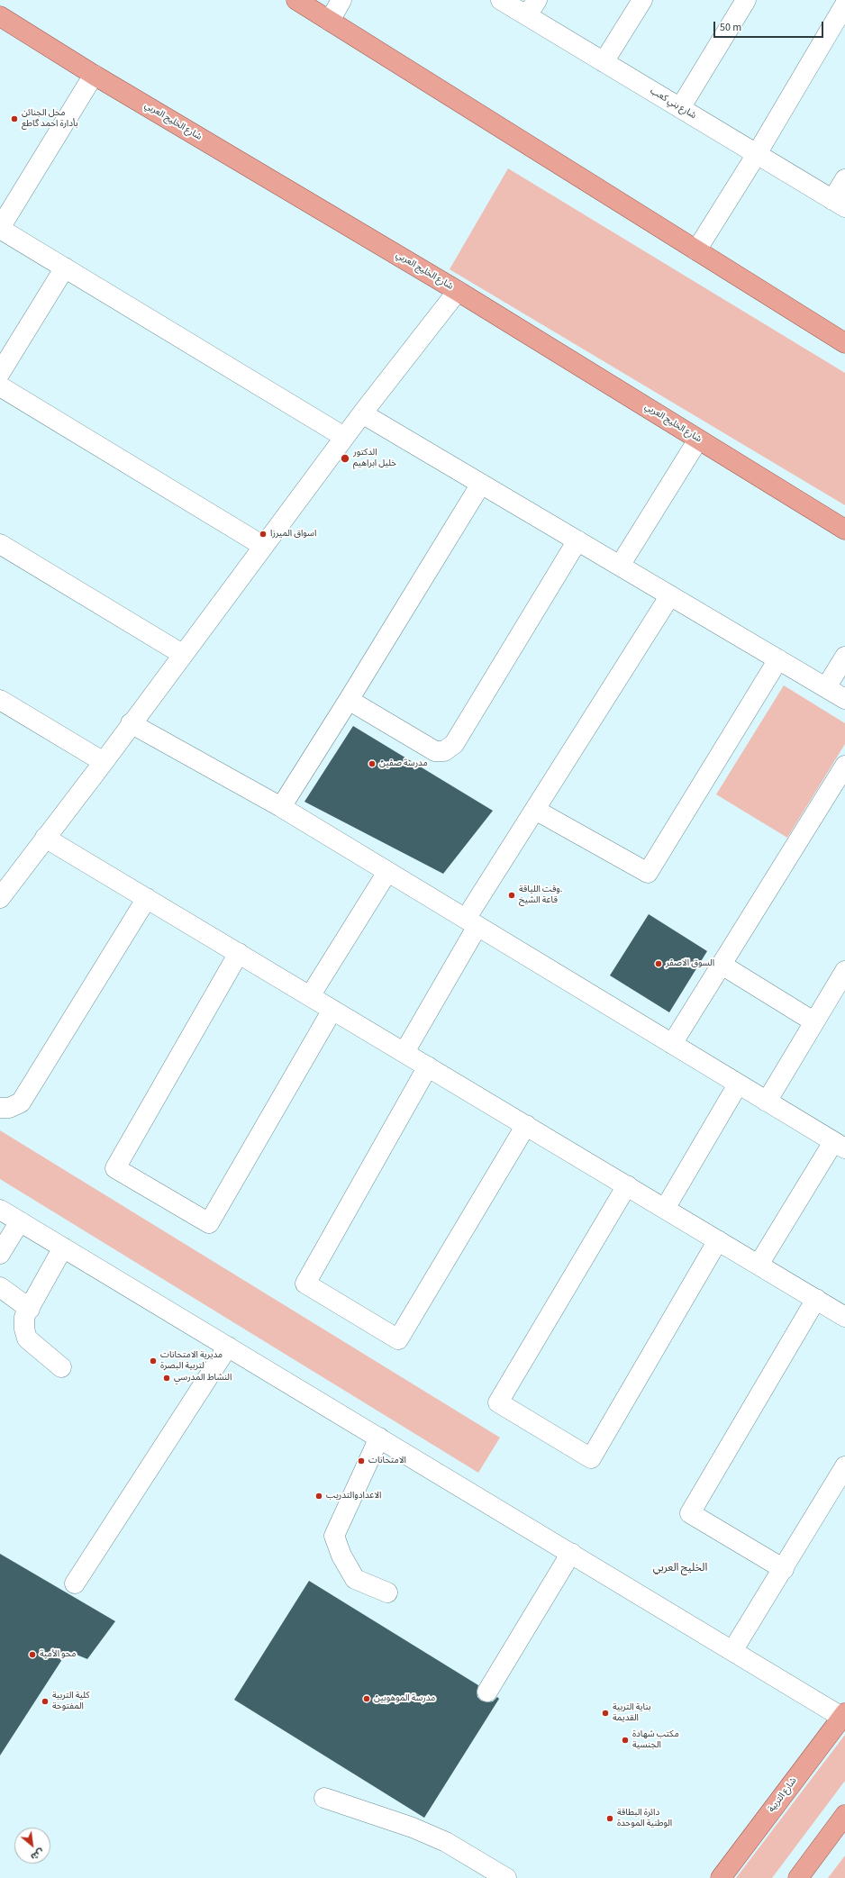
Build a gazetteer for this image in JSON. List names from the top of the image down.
{
  "streets": {
    "main road": ["شارع الخليج العربي", "شارع التربية"],
    "street": ["شارع بني كعب"]
  },
  "districts": ["الخليج العربي"],
  "places": [
    "محل الجنائن بأدارة احمد گاطع",
    "الدكتور خليل ابراهيم",
    "اسواق الميرزا",
    "مدرسة صفين",
    "وقت اللياقة. قاعة الشيخ",
    "السوق الاصفر",
    "مديرية الامتحانات لتربية البصرة",
    "النشاط المدرسي",
    "الامتحانات",
    "الاعدادوالتدريب",
    "محو الأمية",
    "مدرسة الموهوبين",
    "كلية التربية المفتوحة",
    "بناية التربية القديمة",
    "مكتب شهادة الجنسية",
    "دائرة البطاقة الوطنية الموحدة"
  ],
  "scale_bar": "50 m",
  "north": "bottom right"
}
